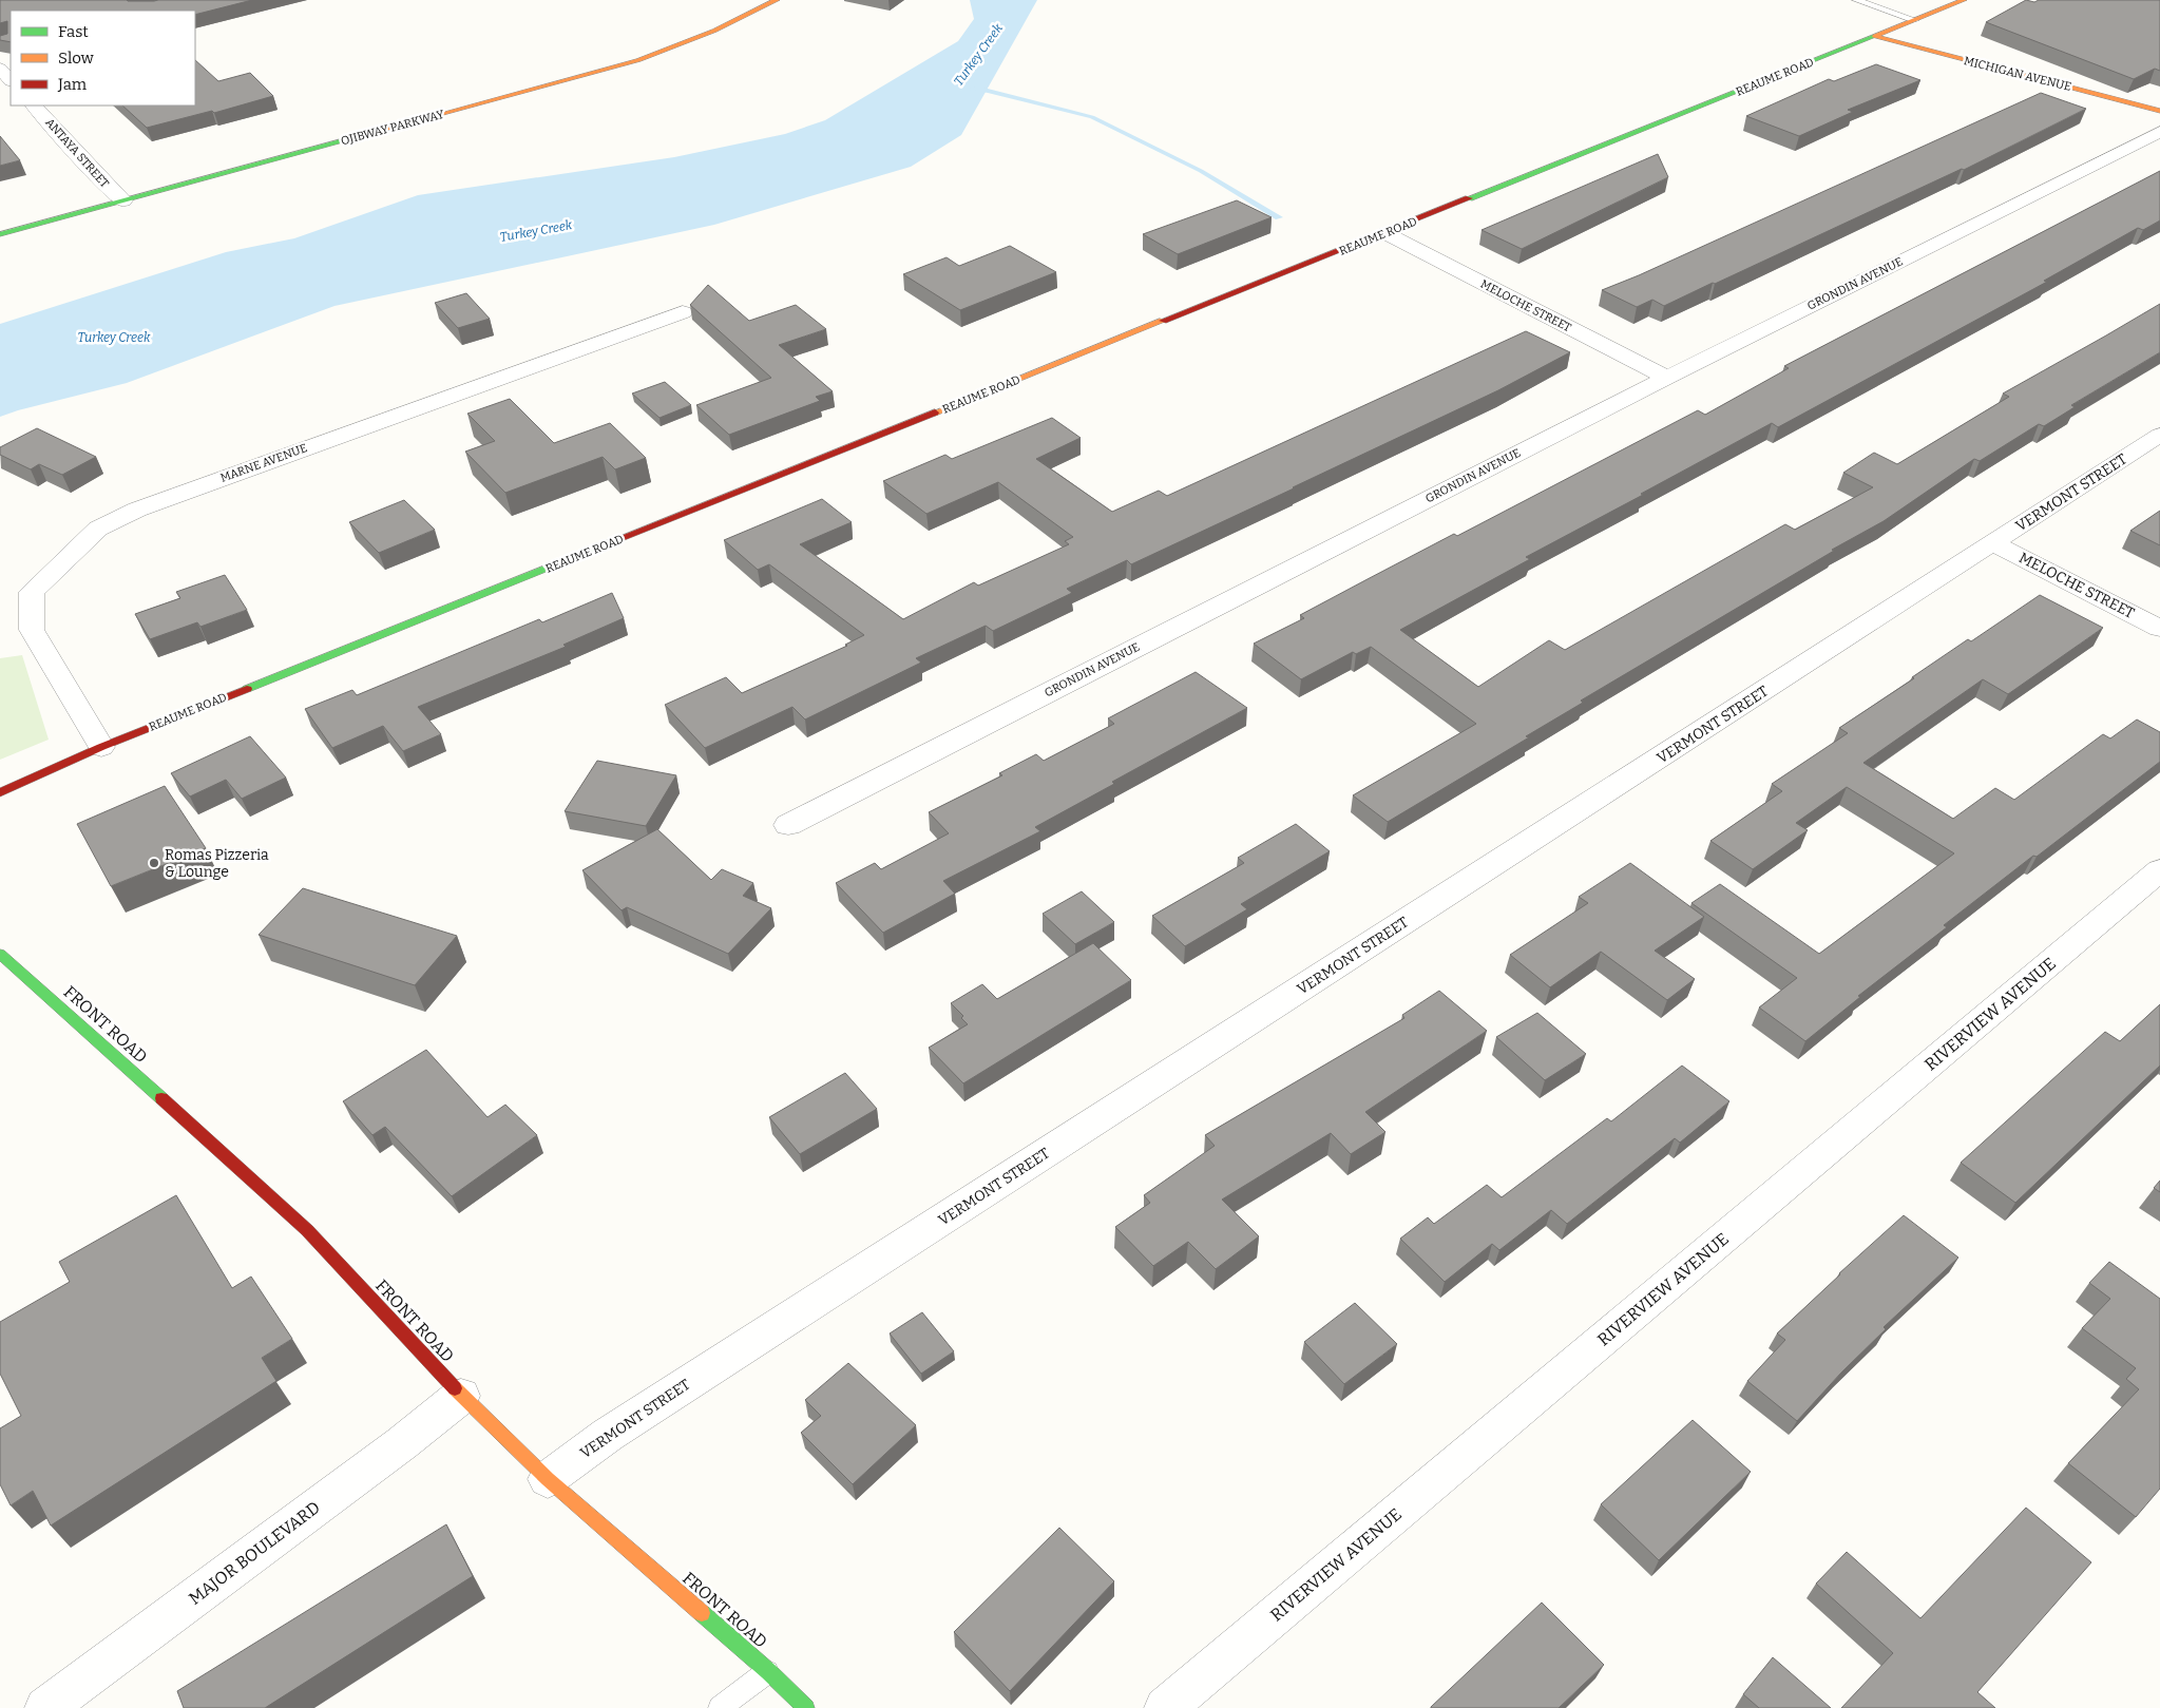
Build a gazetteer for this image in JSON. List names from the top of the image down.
{
  "streets": {
    "street": [
      "MICHIGAN AVENUE",
      "REAUME ROAD",
      "OJIBWAY PARKWAY",
      "ANTAYA STREET",
      "GRONDIN AVENUE",
      "MELOCHE STREET",
      "MARNE AVENUE",
      "VERMONT STREET",
      "RIVERVIEW AVENUE",
      "FRONT ROAD",
      "MAJOR BOULEVARD"
    ]
  },
  "crossings": [
    ["MICHIGAN AVENUE", "REAUME ROAD"],
    ["REAUME ROAD", "MELOCHE STREET"],
    ["REAUME ROAD", "MARNE AVENUE"],
    ["OJIBWAY PARKWAY", "ANTAYA STREET"],
    ["GRONDIN AVENUE", "MELOCHE STREET"],
    ["MELOCHE STREET", "VERMONT STREET"],
    ["VERMONT STREET", "FRONT ROAD"],
    ["FRONT ROAD", "MAJOR BOULEVARD"]
  ],
  "water": ["Turkey Creek"],
  "places": ["Romas Pizzeria & Lounge"],
  "legend": ["Fast", "Slow", "Jam"]
}
